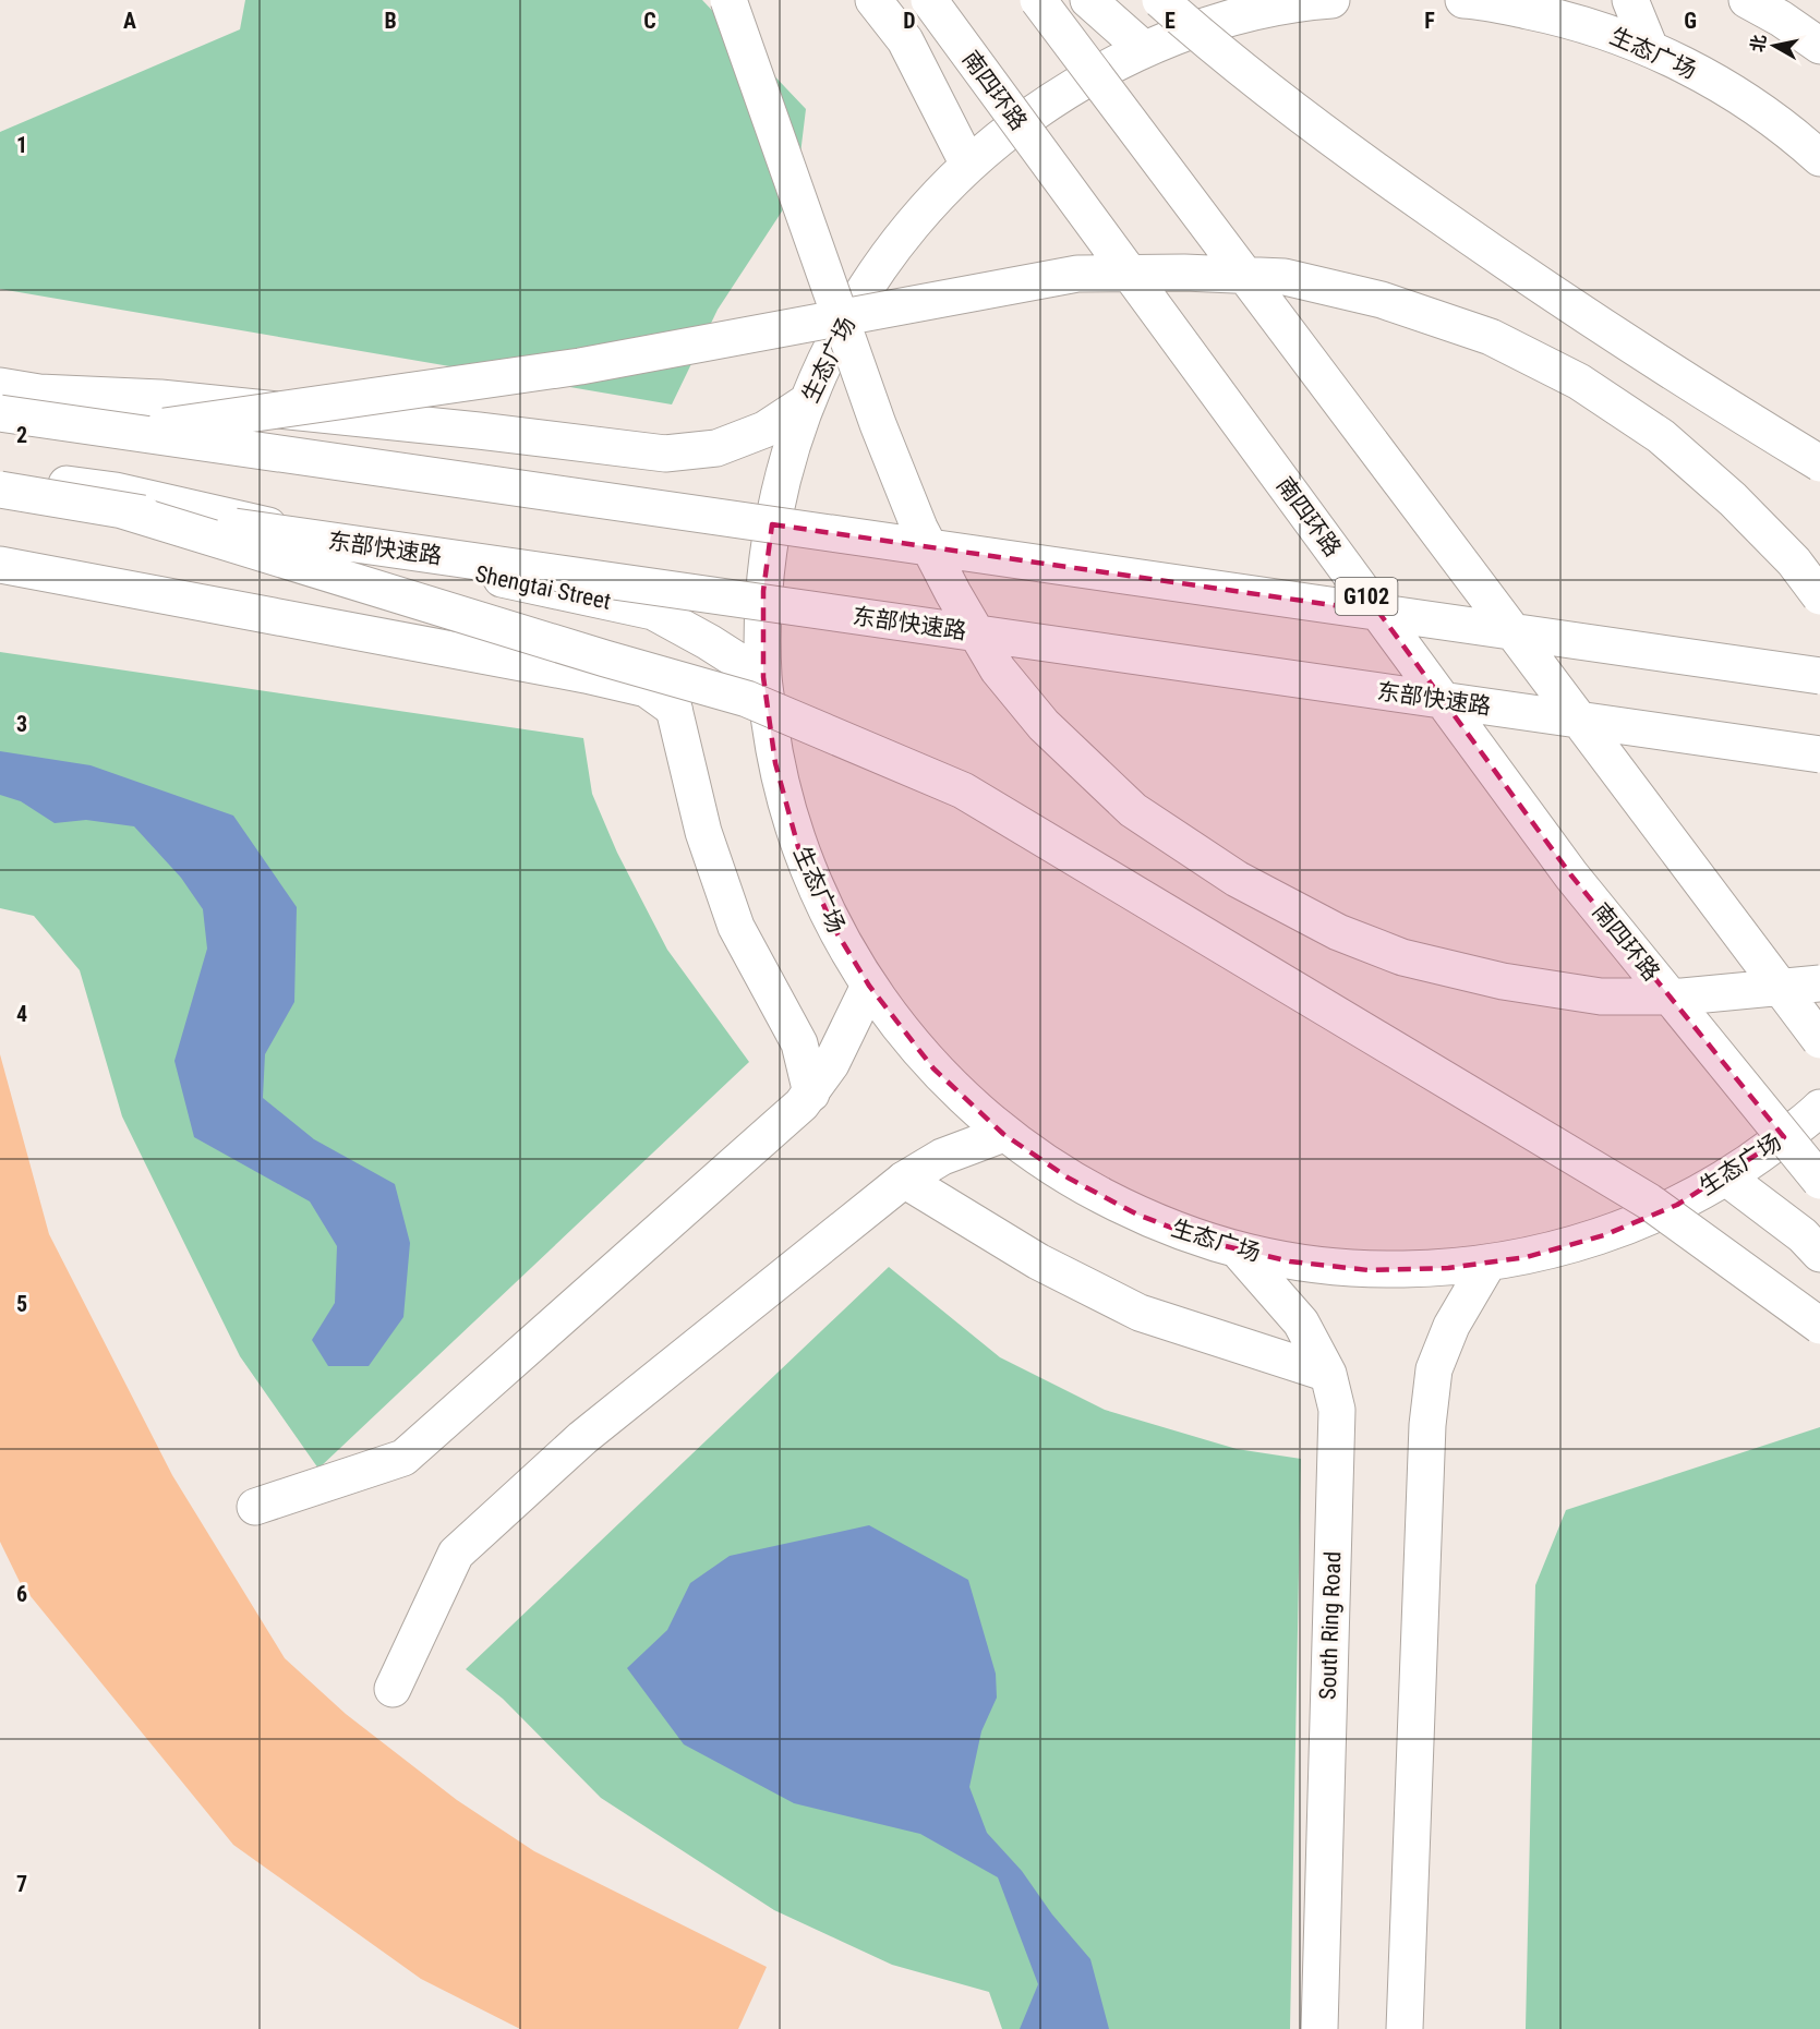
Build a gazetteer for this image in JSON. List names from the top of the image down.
{
  "streets": {
    "main road": [
      "生态广场",
      "南四环路",
      "东部快速路",
      "Shengtai Street",
      "G102",
      "South Ring Road"
    ]
  },
  "crossings": [
    ["生态广场", "Shengtai Street"],
    ["生态广场", "South Ring Road"]
  ],
  "north": "left",
  "grid": {
    "columns": [
      "A",
      "B",
      "C",
      "D",
      "E",
      "F",
      "G"
    ],
    "rows": [
      "1",
      "2",
      "3",
      "4",
      "5",
      "6",
      "7"
    ]
  }
}
